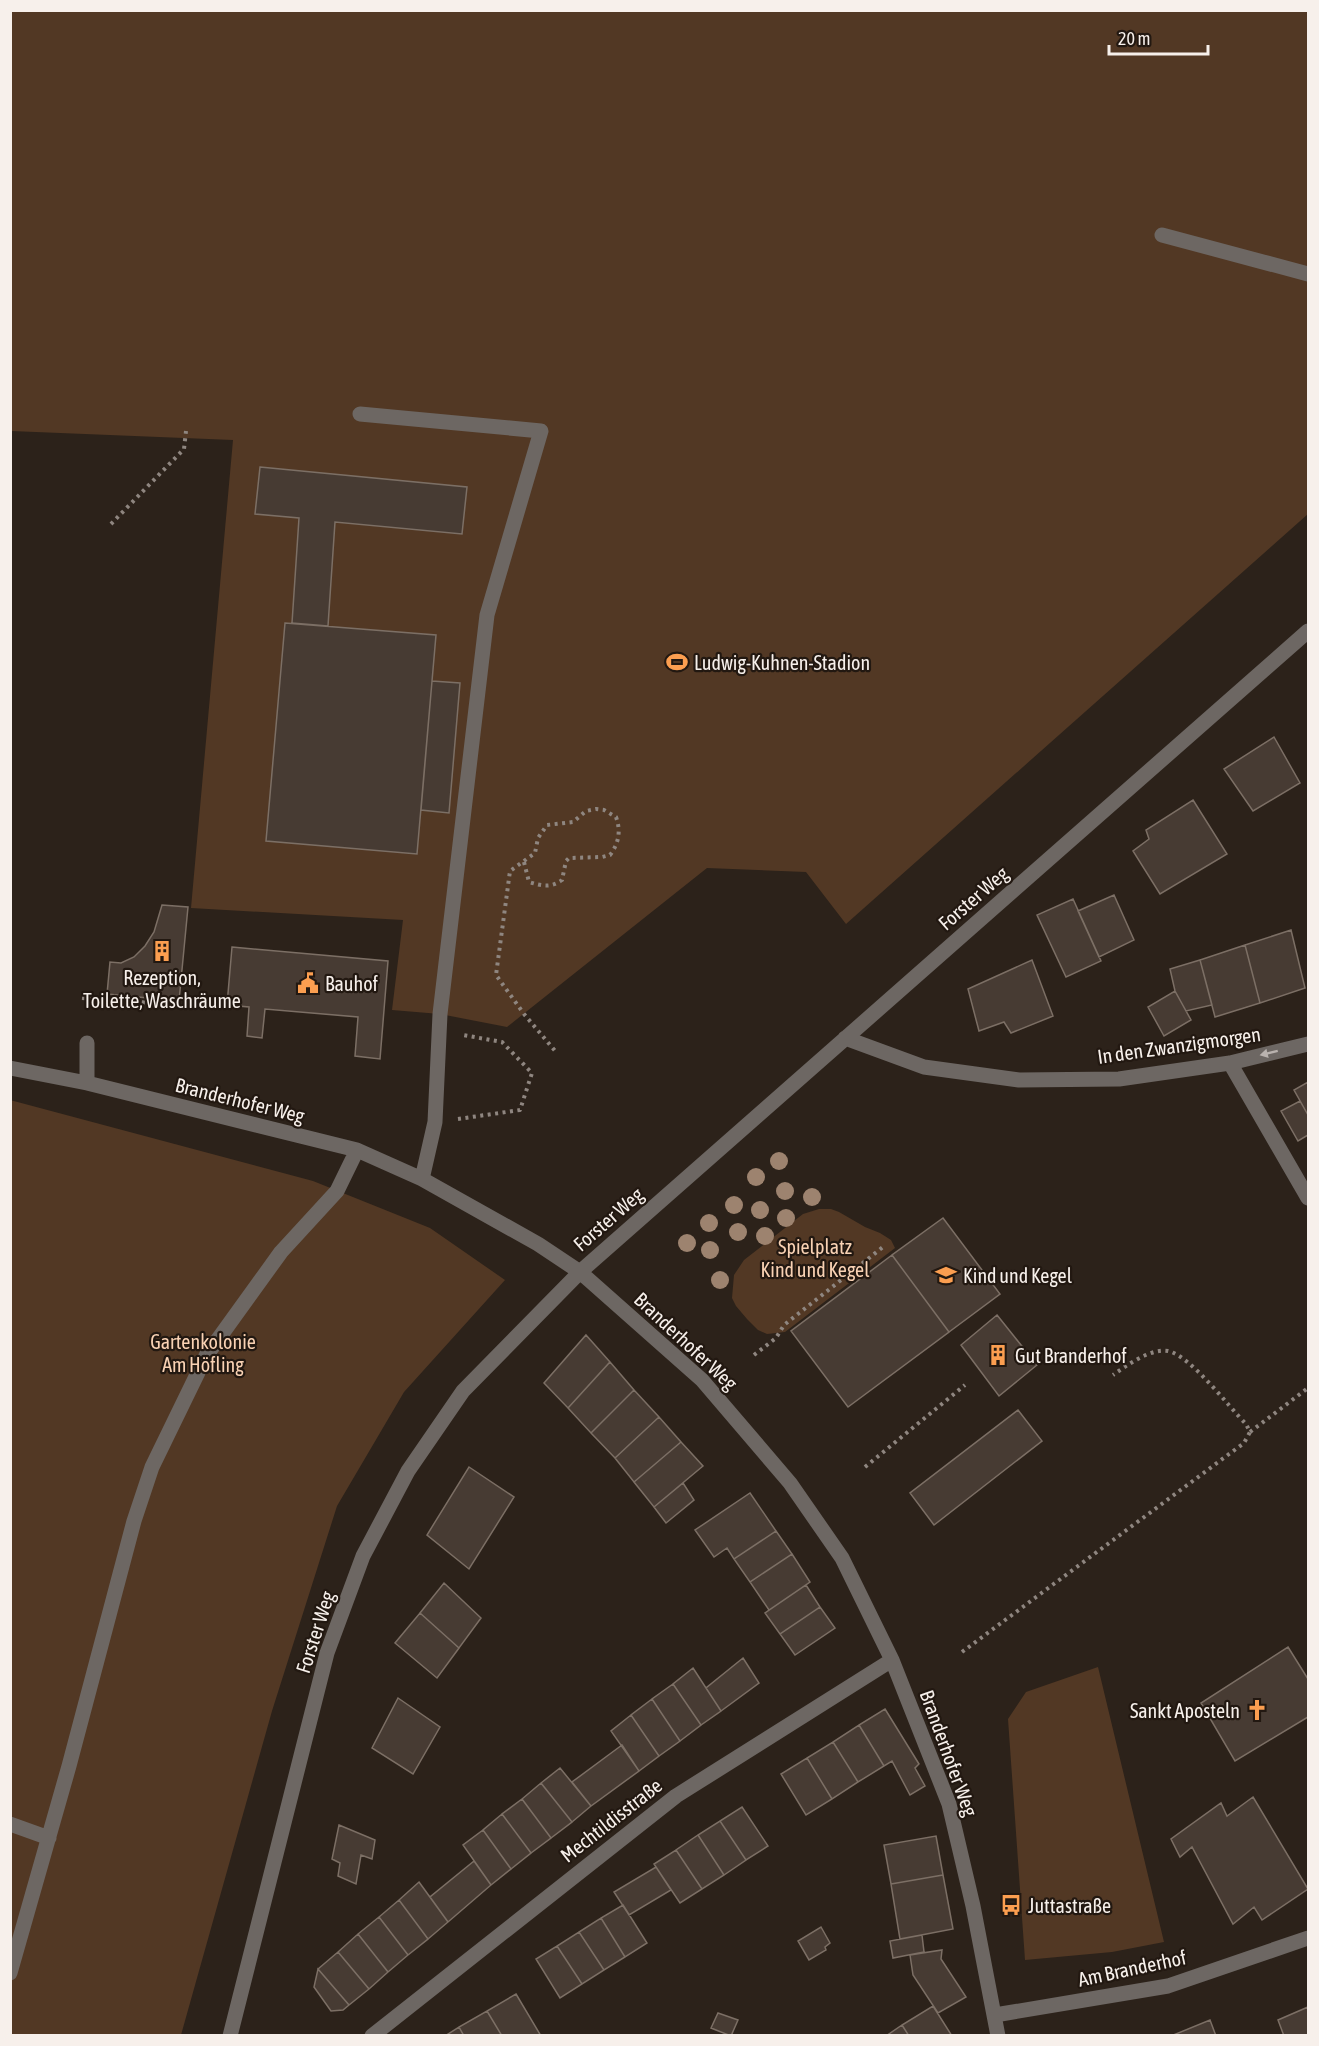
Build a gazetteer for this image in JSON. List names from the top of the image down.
{
  "streets": {
    "street": [
      "Forster Weg",
      "In den Zwanzigmorgen",
      "Branderhofer Weg",
      "Mechtildisstraße",
      "Am Branderhof"
    ]
  },
  "crossings": [
    ["Forster Weg", "In den Zwanzigmorgen"],
    ["Forster Weg", "Branderhofer Weg"],
    ["Branderhofer Weg", "Mechtildisstraße"],
    ["Branderhofer Weg", "Am Branderhof"]
  ],
  "parks": ["Spielplatz Kind und Kegel", "Gartenkolonie Am Höfling"],
  "places": {
    "sports": ["Ludwig-Kuhnen-Stadion"],
    "building": ["Rezeption, Toilette, Waschräume", "Gut Branderhof"],
    "public building": ["Bauhof"],
    "school or university": ["Kind und Kegel"],
    "church": ["Sankt Aposteln"],
    "bus stop": ["Juttastraße"]
  },
  "scale_bar": "20 m"
}
